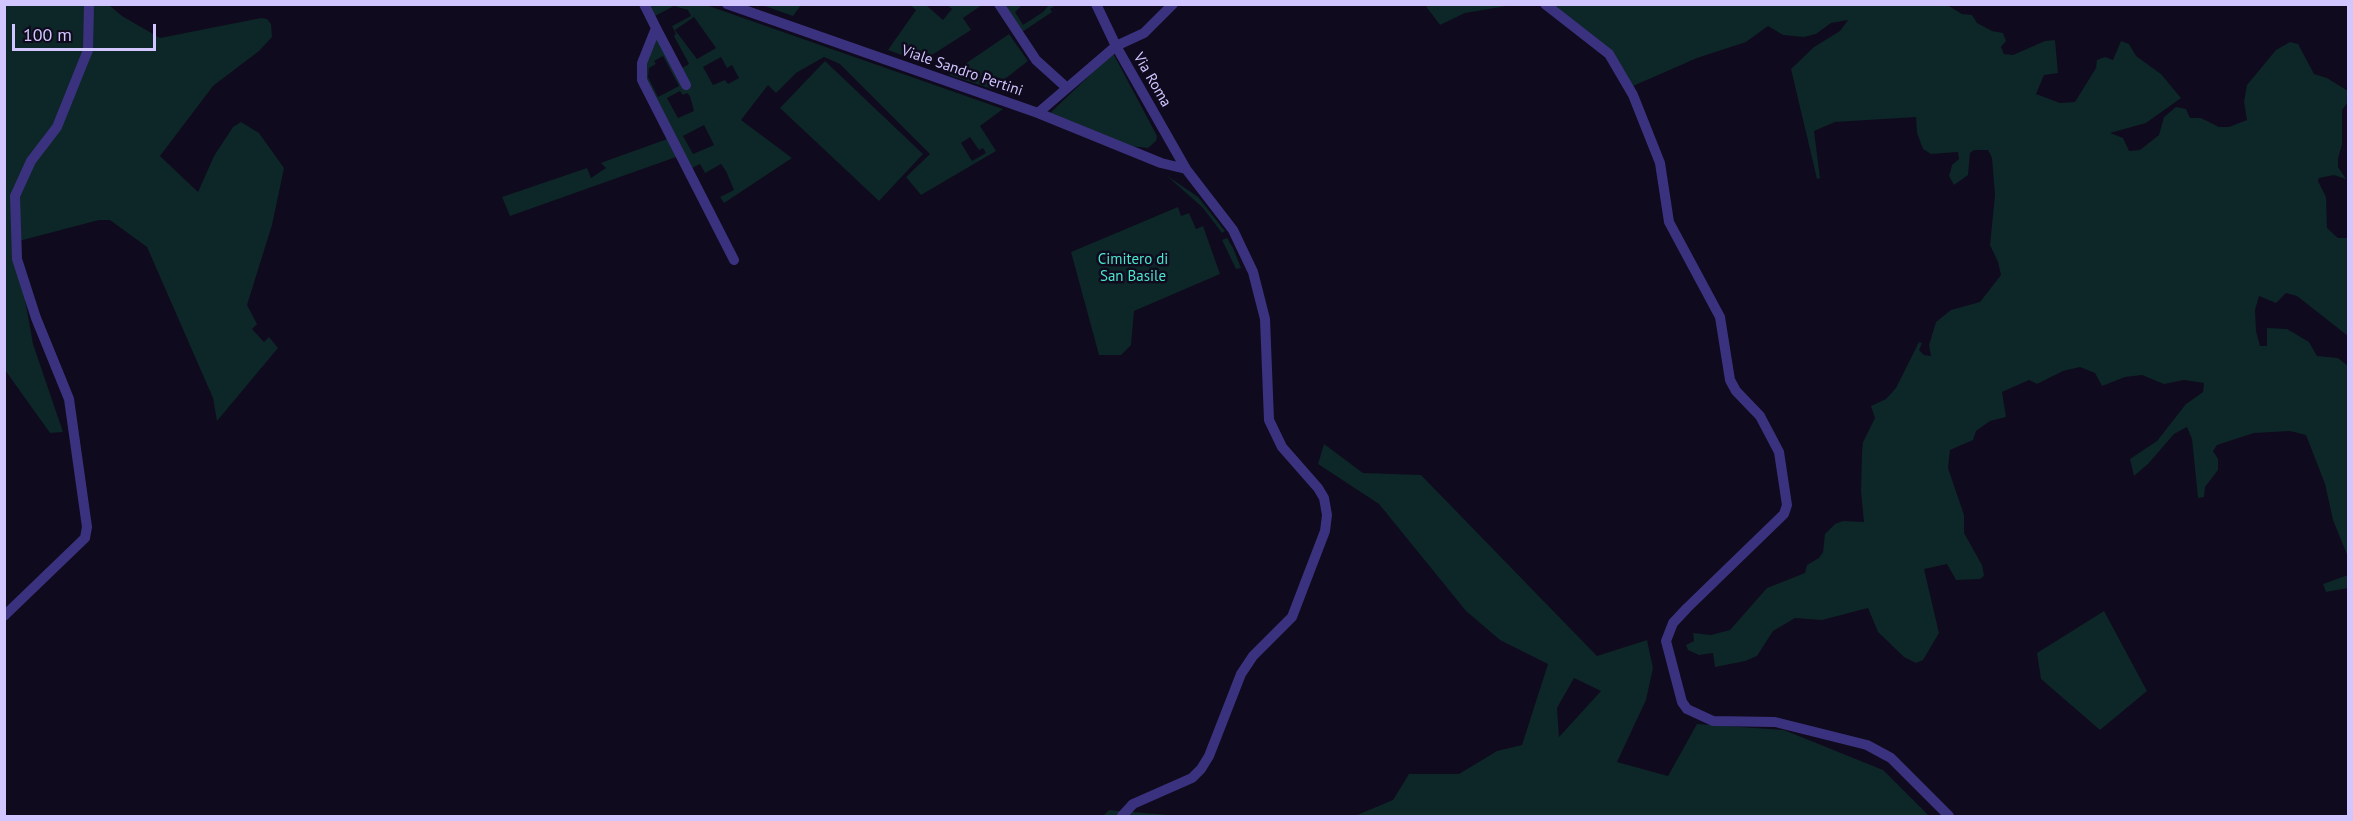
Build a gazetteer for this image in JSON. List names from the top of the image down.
{
  "streets": {
    "street": ["Viale Sandro Pertini", "Via Roma"]
  },
  "crossings": [
    ["Viale Sandro Pertini", "Via Roma"]
  ],
  "parks": ["Cimitero di San Basile"],
  "scale_bar": "100 m"
}
